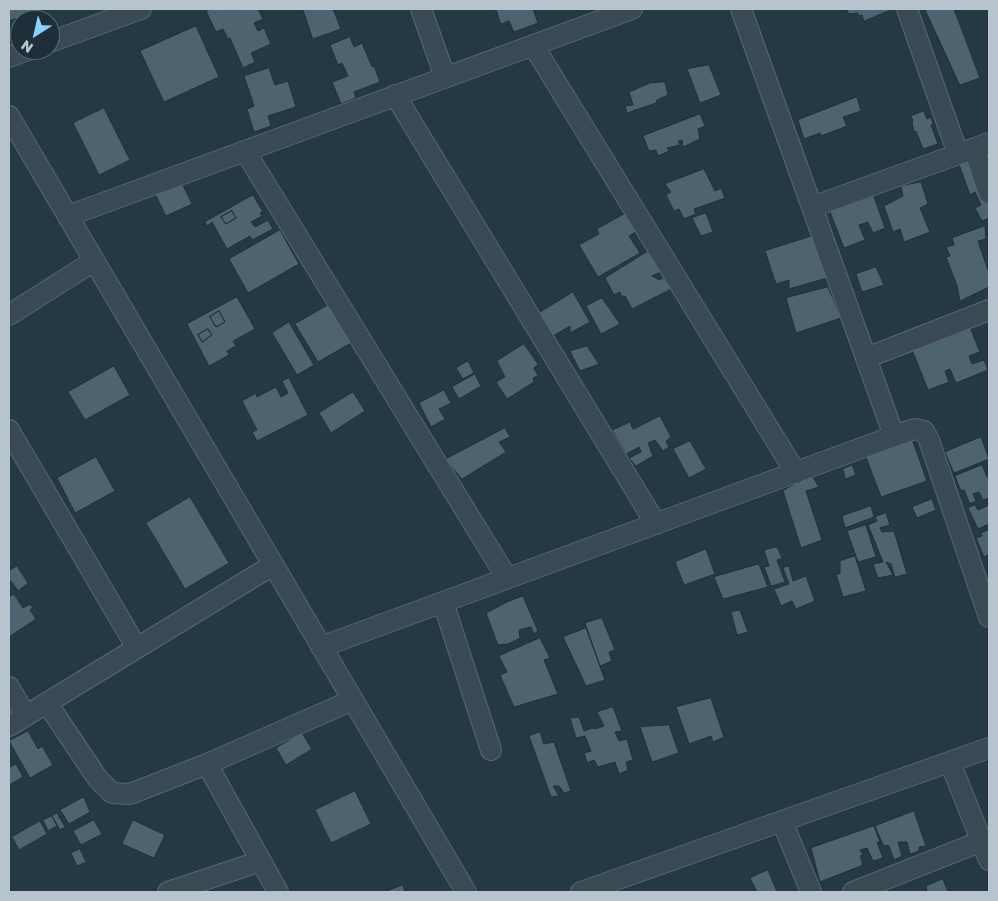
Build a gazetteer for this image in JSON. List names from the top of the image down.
{
  "north": "bottom left"
}
